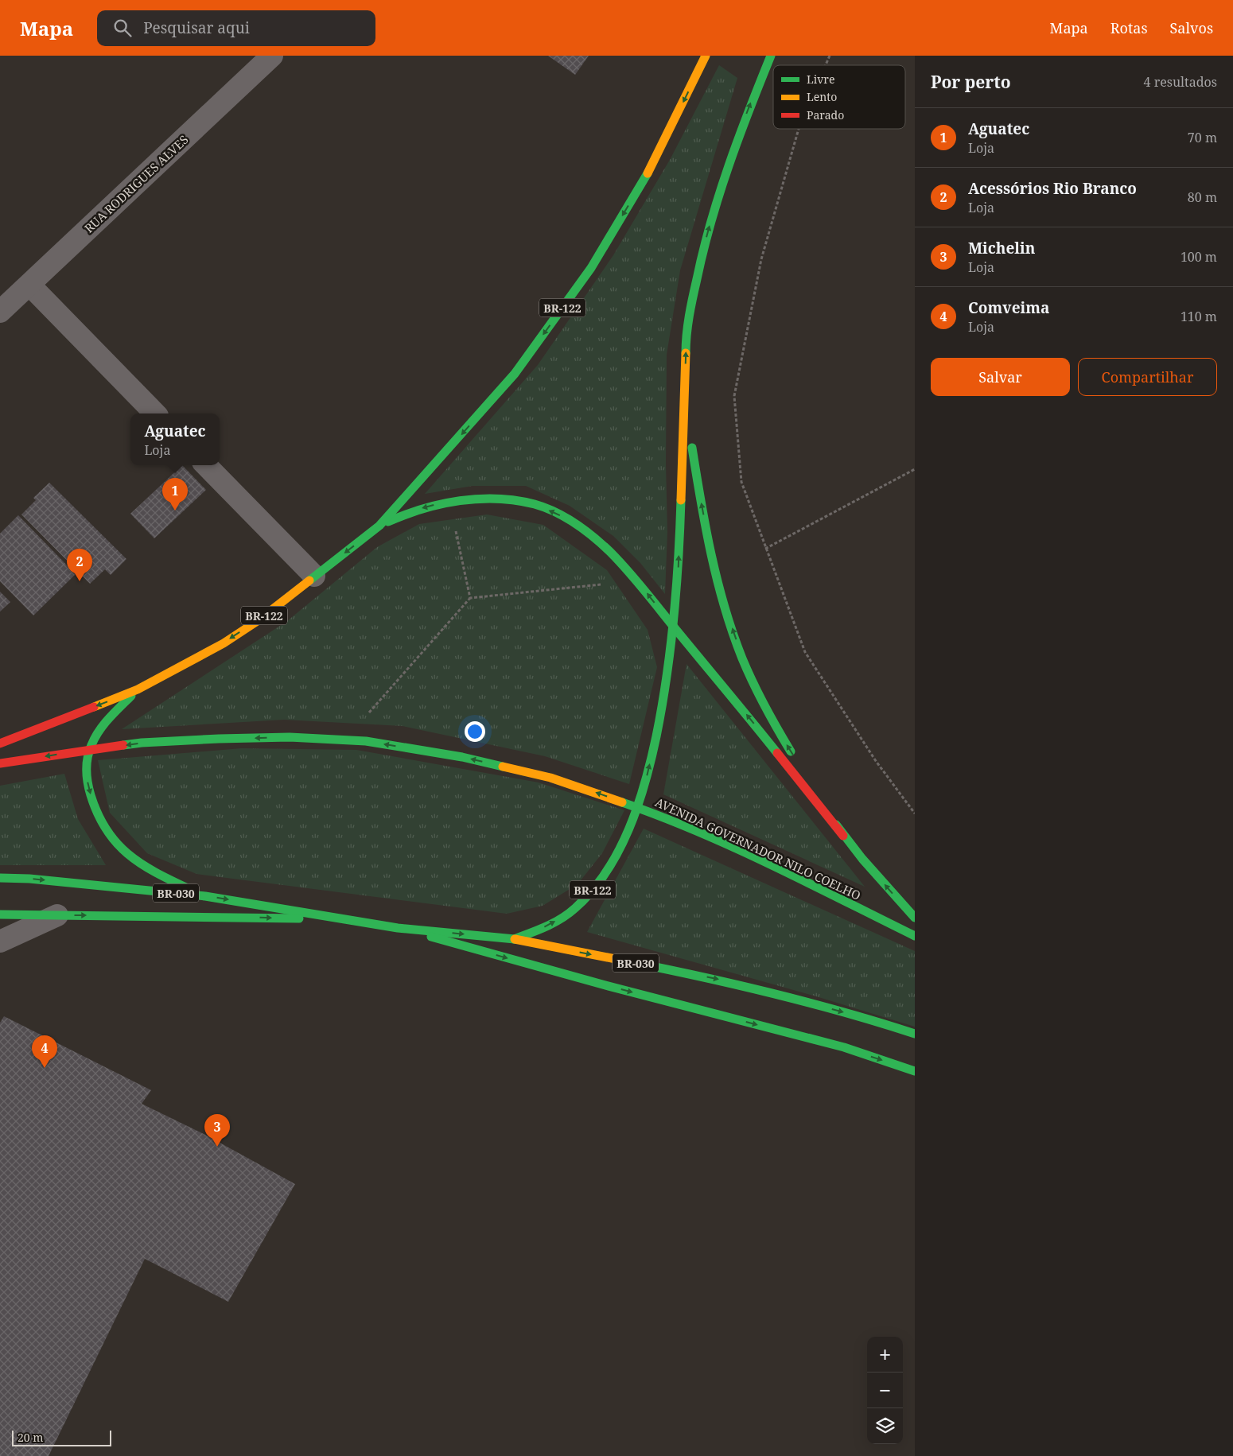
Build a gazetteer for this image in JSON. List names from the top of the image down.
{
  "streets": {
    "main road": ["BR-122", "AVENIDA GOVERNADOR NILO COELHO", "BR-030"],
    "street": ["RUA RODRIGUES ALVES"]
  },
  "crossings": [
    ["BR-122", "AVENIDA GOVERNADOR NILO COELHO"],
    ["BR-122", "BR-030"]
  ],
  "one_way": ["AVENIDA GOVERNADOR NILO COELHO"],
  "legend": ["Livre", "Lento", "Parado"],
  "scale_bar": "20 m",
  "page": {
    "header": "Mapa",
    "search": "Pesquisar aqui",
    "nav": ["Mapa", "Rotas", "Salvos"],
    "heading": ["Por perto", "4 resultados"],
    "list": [
      {
        "mark": "1",
        "name": "Aguatec",
        "note": "Loja",
        "value": "70 m"
      },
      {
        "mark": "2",
        "name": "Acessórios Rio Branco",
        "note": "Loja",
        "value": "80 m"
      },
      {
        "mark": "3",
        "name": "Michelin",
        "note": "Loja",
        "value": "100 m"
      },
      {
        "mark": "4",
        "name": "Comveima",
        "note": "Loja",
        "value": "110 m"
      }
    ],
    "buttons": ["Salvar", "Compartilhar"],
    "popup": ["Aguatec", "Loja"],
    "pins": [
      "1",
      "2",
      "4",
      "3"
    ],
    "map_buttons": ["+", "−"],
    "scale": "20 m"
  }
}
